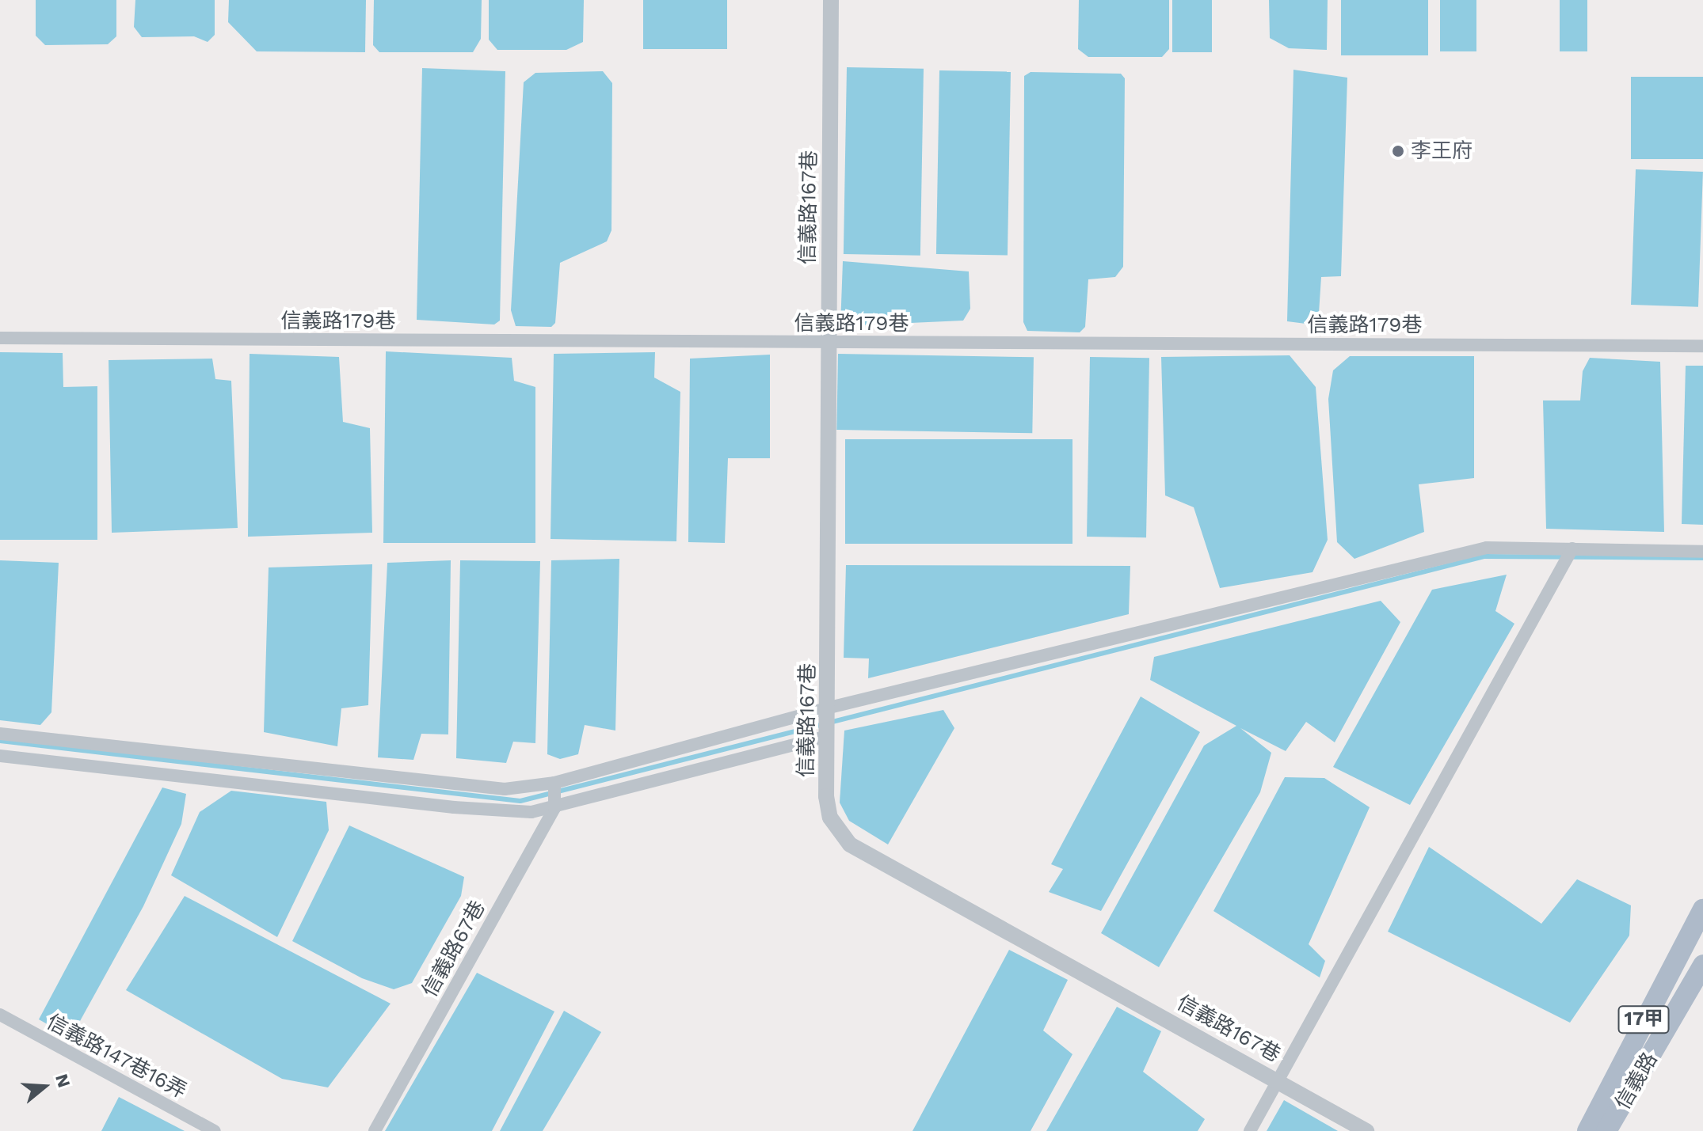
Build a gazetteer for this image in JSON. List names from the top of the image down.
{
  "streets": {
    "main road": ["17甲", "信義路"],
    "street": [
      "信義路167巷",
      "信義路179巷",
      "信義路67巷",
      "信義路147巷16弄"
    ]
  },
  "crossings": [
    ["信義路167巷", "信義路179巷"]
  ],
  "places": ["李王府"],
  "north": "right"
}
